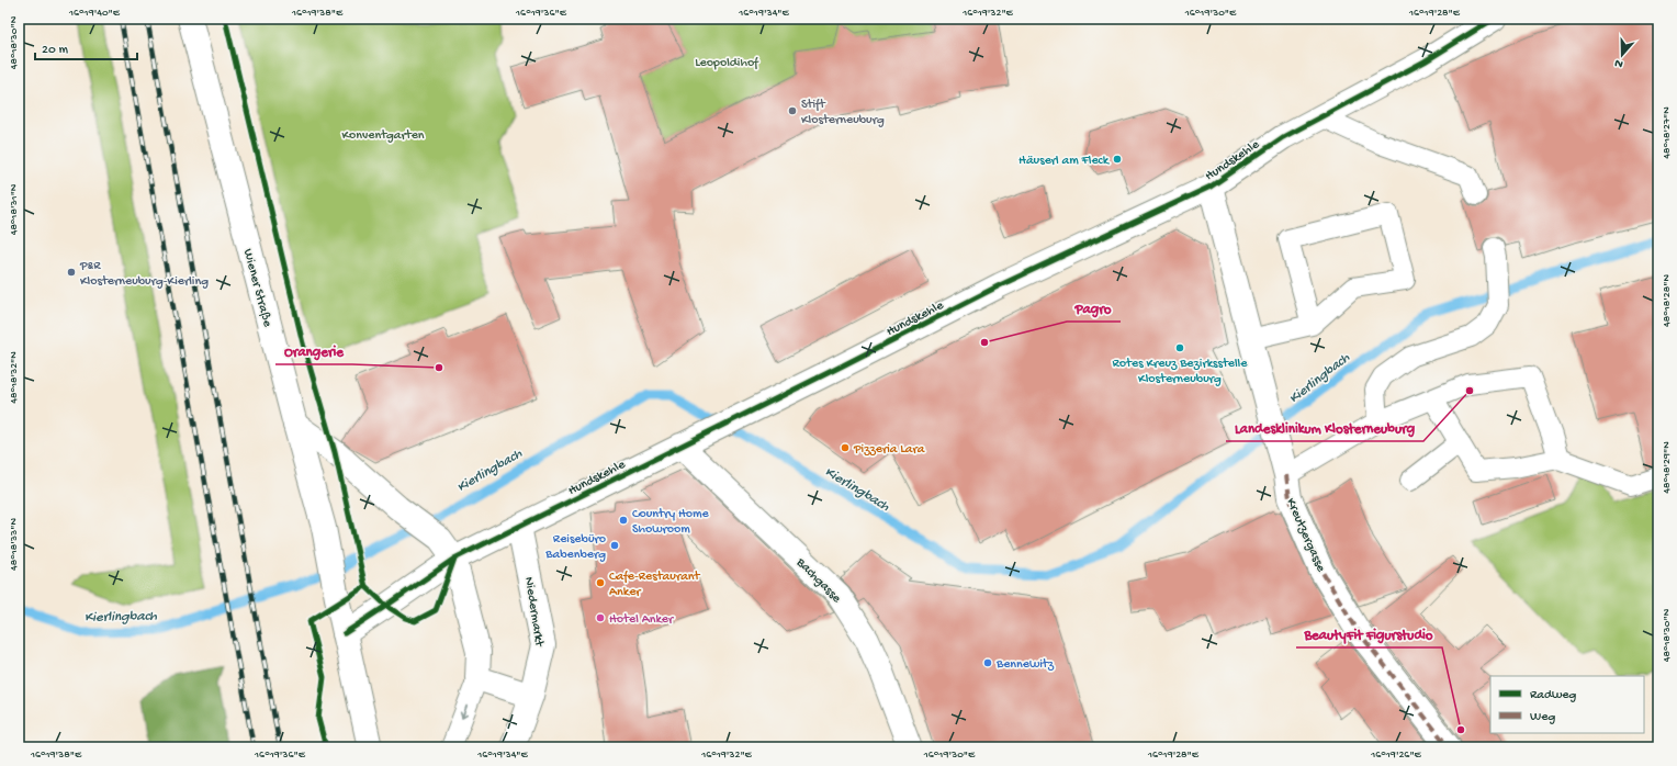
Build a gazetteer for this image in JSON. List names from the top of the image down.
{
  "streets": {
    "street": [
      "Hundskehle",
      "Wiener Straße",
      "Kreutzergasse",
      "Bachgasse",
      "Niedermarkt"
    ]
  },
  "crossings": [
    ["Hundskehle", "Wiener Straße"],
    ["Hundskehle", "Kreutzergasse"],
    ["Hundskehle", "Bachgasse"],
    ["Hundskehle", "Niedermarkt"]
  ],
  "water": ["Kierlingbach"],
  "parks": ["Leopoldihof", "Konventgarten"],
  "places": [
    "Stift Klosterneuburg",
    "Häuserl am Fleck",
    "P&R Klosterneuburg-Kierling",
    "Pagro",
    "Rotes Kreuz Bezirksstelle Klosterneuburg",
    "Orangerie",
    "Landesklinikum Klosterneuburg",
    "Pizzeria Lara",
    "Country Home Showroom",
    "Reisebüro Babenberg",
    "Cafe-Restaurant Anker",
    "Hotel Anker",
    "Bennewitz",
    "BeautyFit Figurstudio"
  ],
  "legend": ["Radweg", "Weg"],
  "scale_bar": "20 m",
  "north": "bottom",
  "coordinates": [
    "16°19'40\"E",
    "16°19'38\"E",
    "16°19'36\"E",
    "16°19'34\"E",
    "16°19'32\"E",
    "16°19'30\"E",
    "16°19'28\"E",
    "48°18'30\"N",
    "48°18'27\"N",
    "48°18'31\"N",
    "48°18'28\"N",
    "48°18'32\"N",
    "48°18'29\"N",
    "48°18'33\"N",
    "16°19'26\"E"
  ]
}
